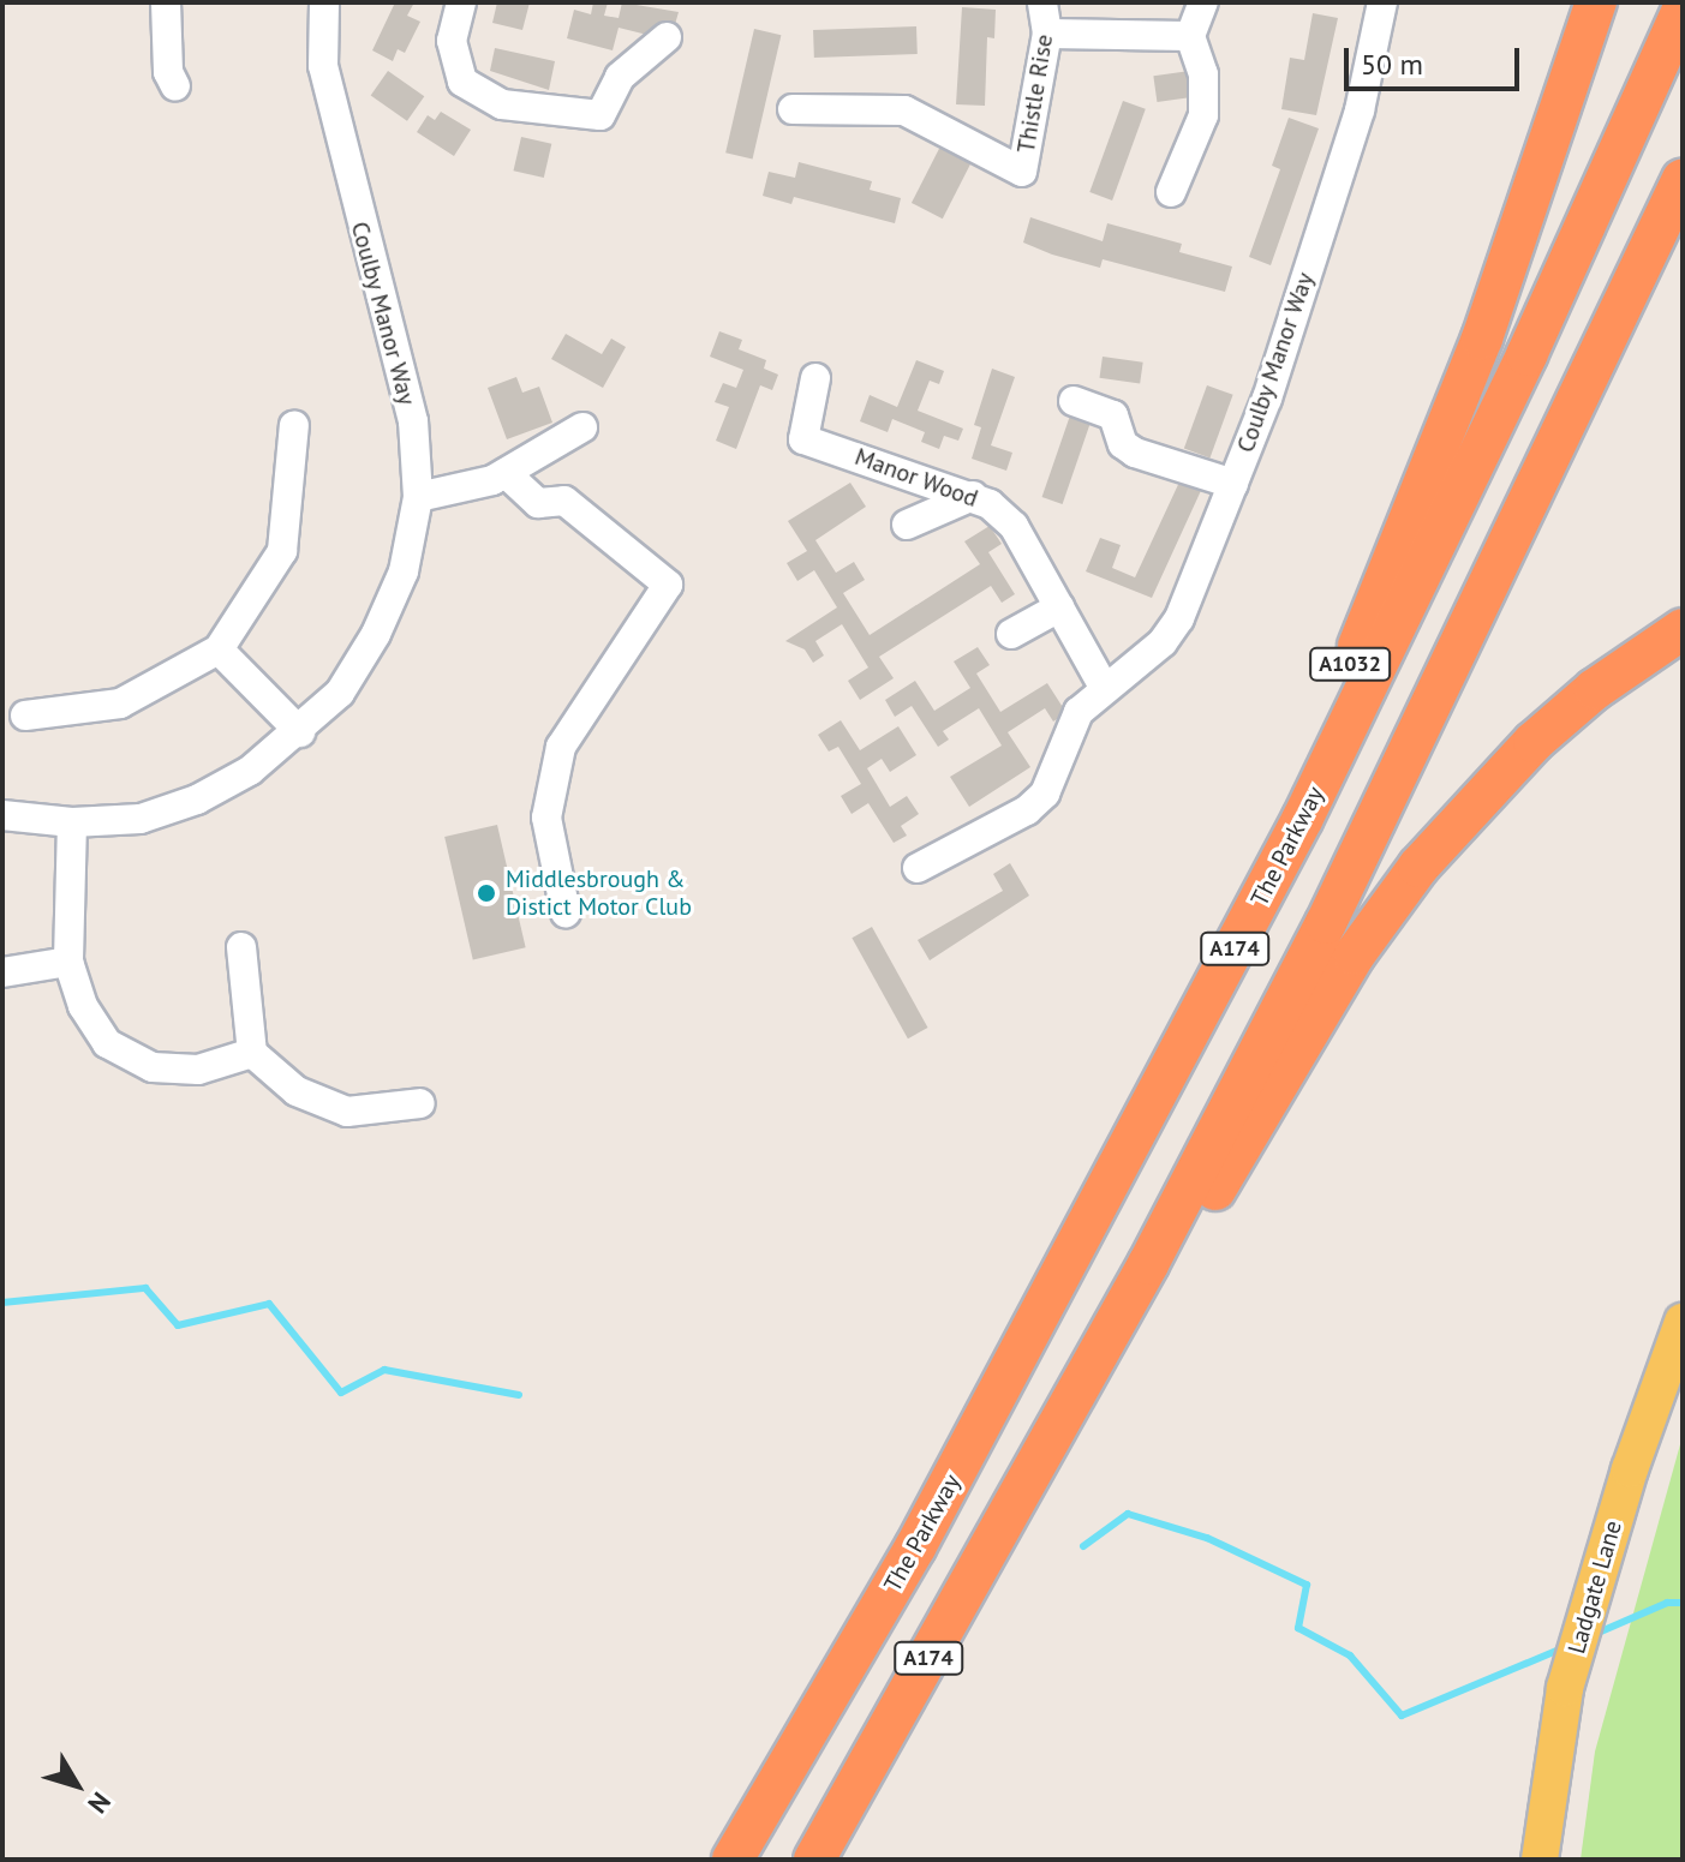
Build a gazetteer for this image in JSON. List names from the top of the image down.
{
  "streets": {
    "highway": ["A1032", "The Parkway", "A174"],
    "main road": ["Ladgate Lane"],
    "street": ["Thistle Rise", "Coulby Manor Way", "Manor Wood"]
  },
  "crossings": [
    ["Coulby Manor Way", "Manor Wood"],
    ["A1032", "The Parkway"]
  ],
  "places": ["Middlesbrough & Distict Motor Club"],
  "scale_bar": "50 m",
  "north": "bottom right"
}
